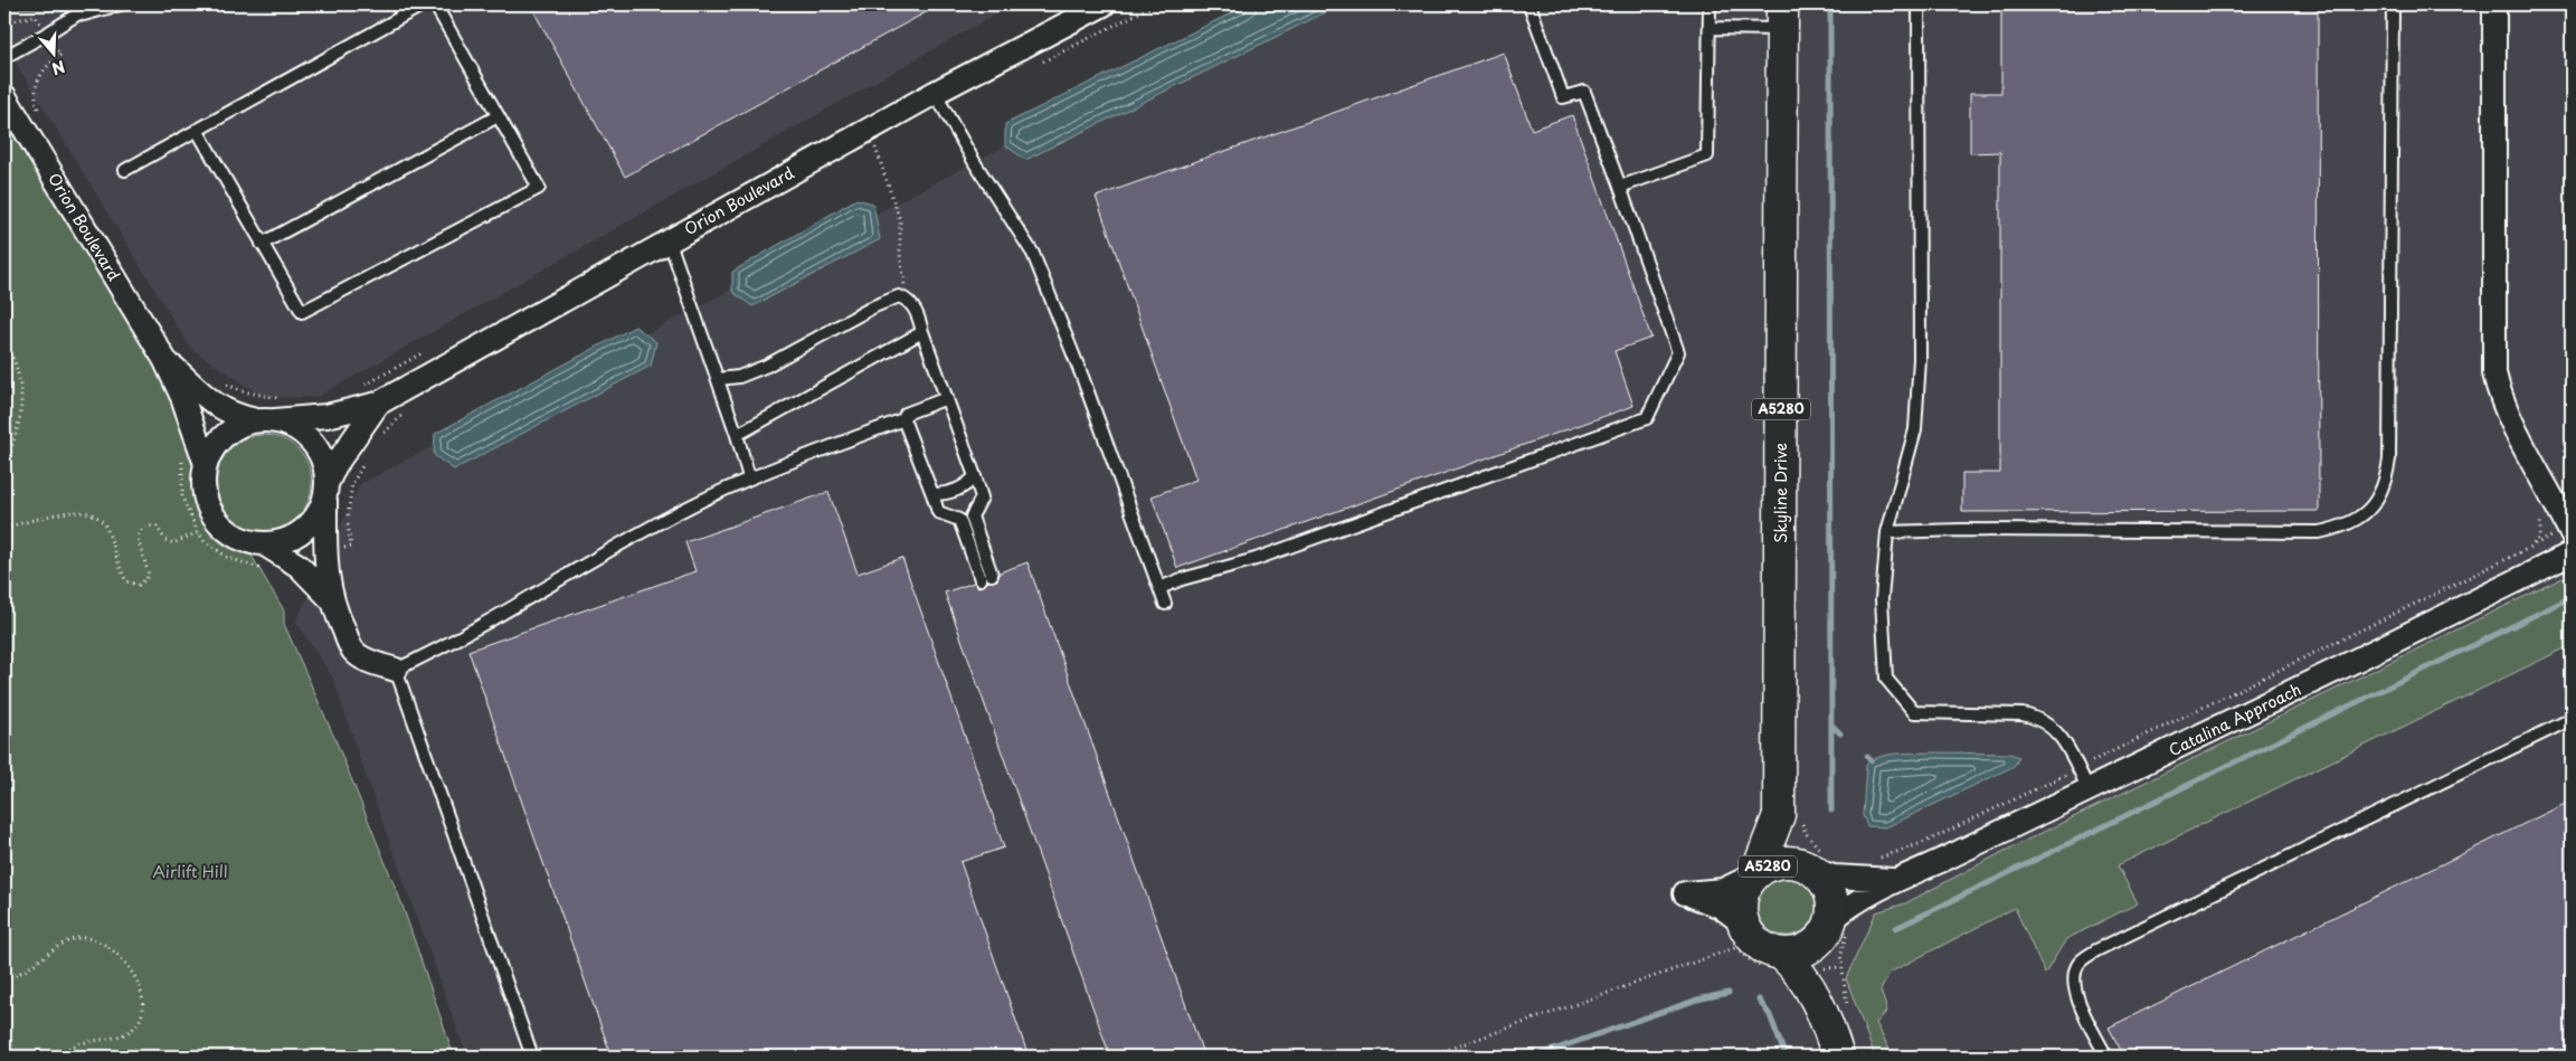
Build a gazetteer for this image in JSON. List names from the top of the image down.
{
  "streets": {
    "main road": ["A5280", "Skyline Drive"],
    "street": ["Orion Boulevard", "Catalina Approach"]
  },
  "crossings": [
    ["A5280", "Skyline Drive"],
    ["A5280", "Catalina Approach"],
    ["Skyline Drive", "Catalina Approach"]
  ],
  "parks": ["Airlift Hill"],
  "north": "bottom"
}
